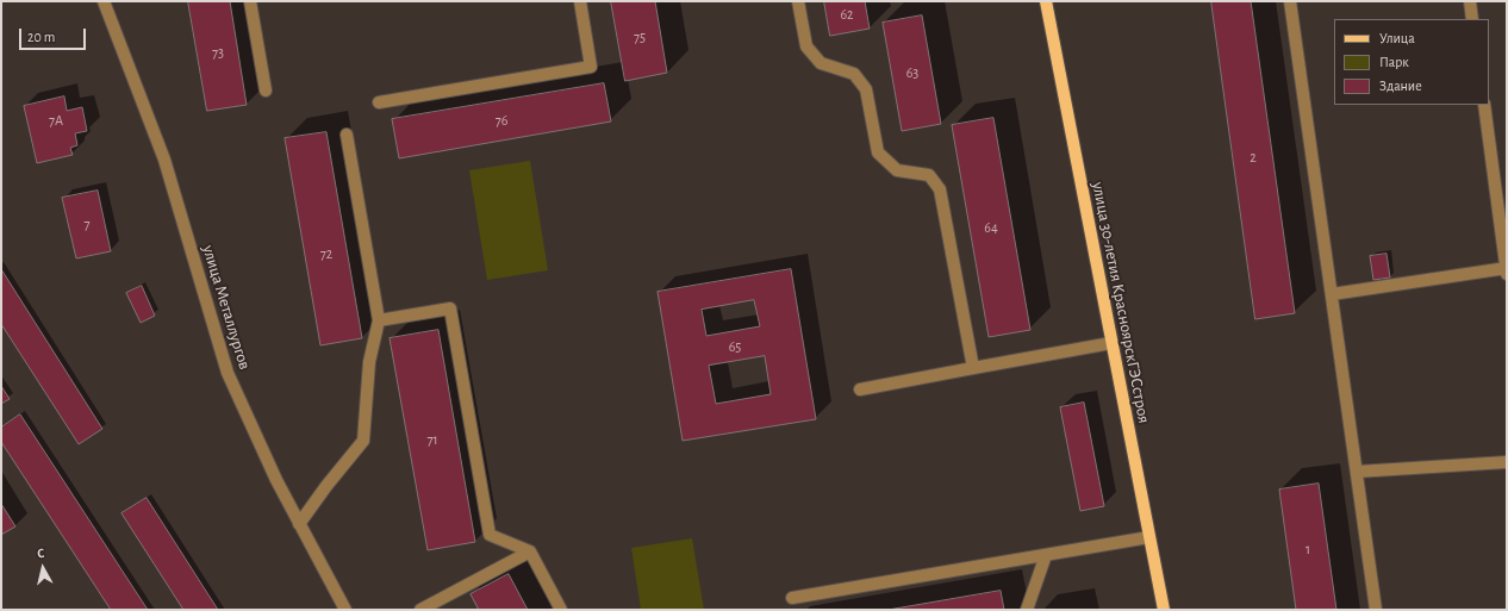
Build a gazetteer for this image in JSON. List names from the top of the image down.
{
  "streets": {
    "main road": ["улица 30-летия КрасноярскГЭСстроя"],
    "street": ["улица Металлургов"]
  },
  "house_numbers": [
    "62",
    "75",
    "73",
    "63",
    "7А",
    "76",
    "2",
    "7",
    "64",
    "72",
    "65",
    "71",
    "1"
  ],
  "legend": ["Улица", "Парк", "Здание"],
  "scale_bar": "20 m",
  "north": "top"
}
